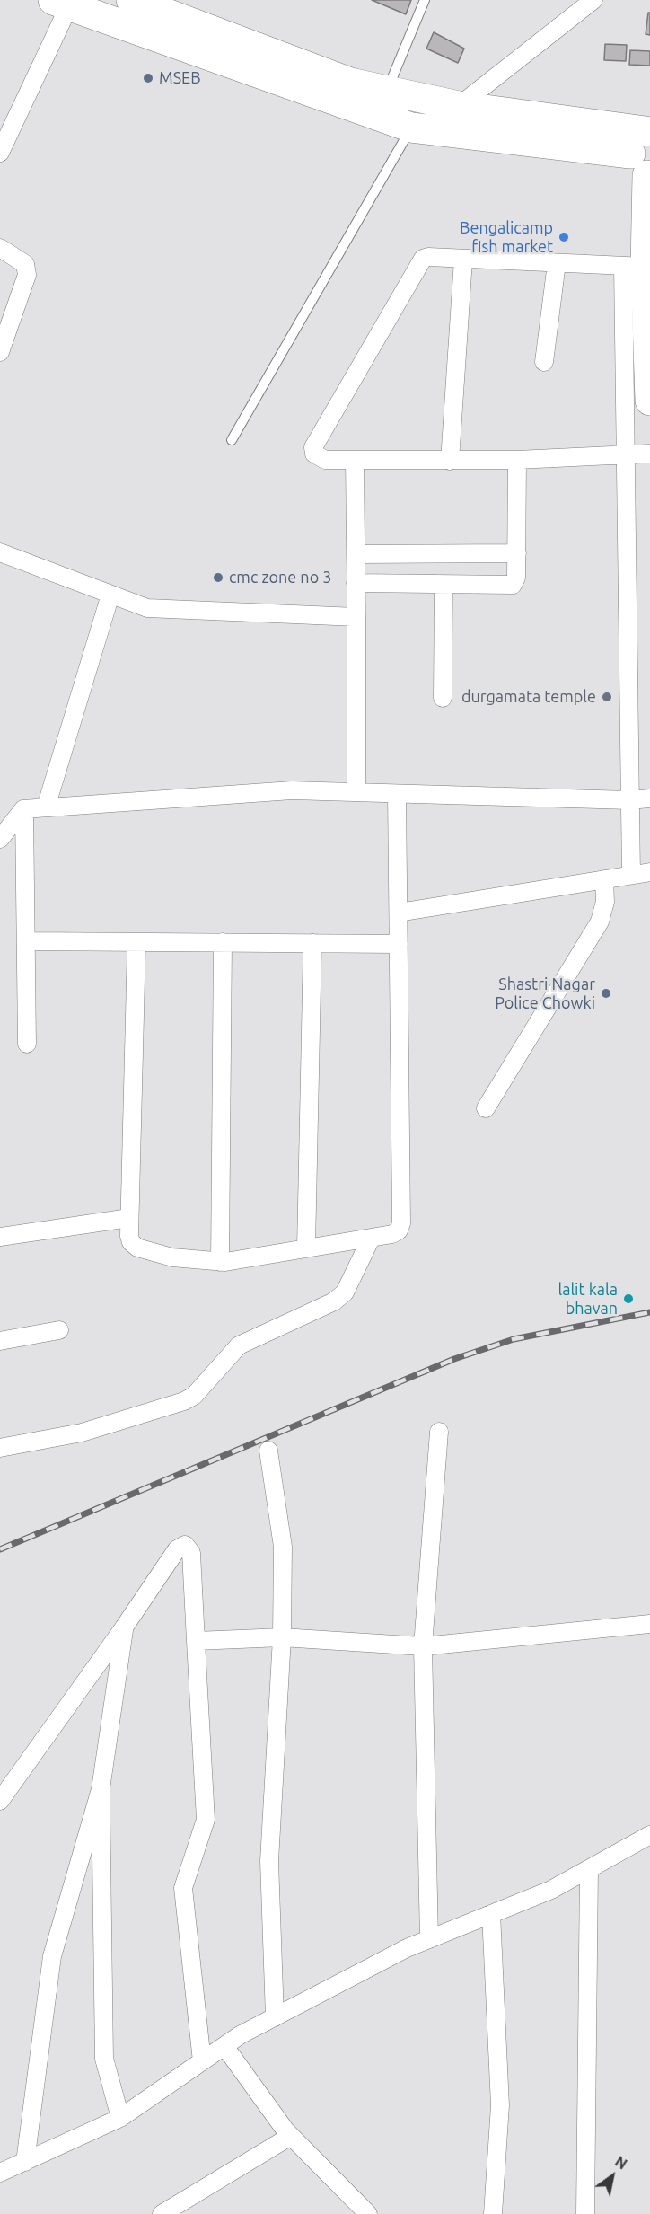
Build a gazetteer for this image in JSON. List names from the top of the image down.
{
  "places": [
    "MSEB",
    "Bengalicamp fish market",
    "cmc zone no 3",
    "durgamata temple",
    "Shastri Nagar Police Chowki",
    "lalit kala bhavan"
  ],
  "north": "top right"
}
